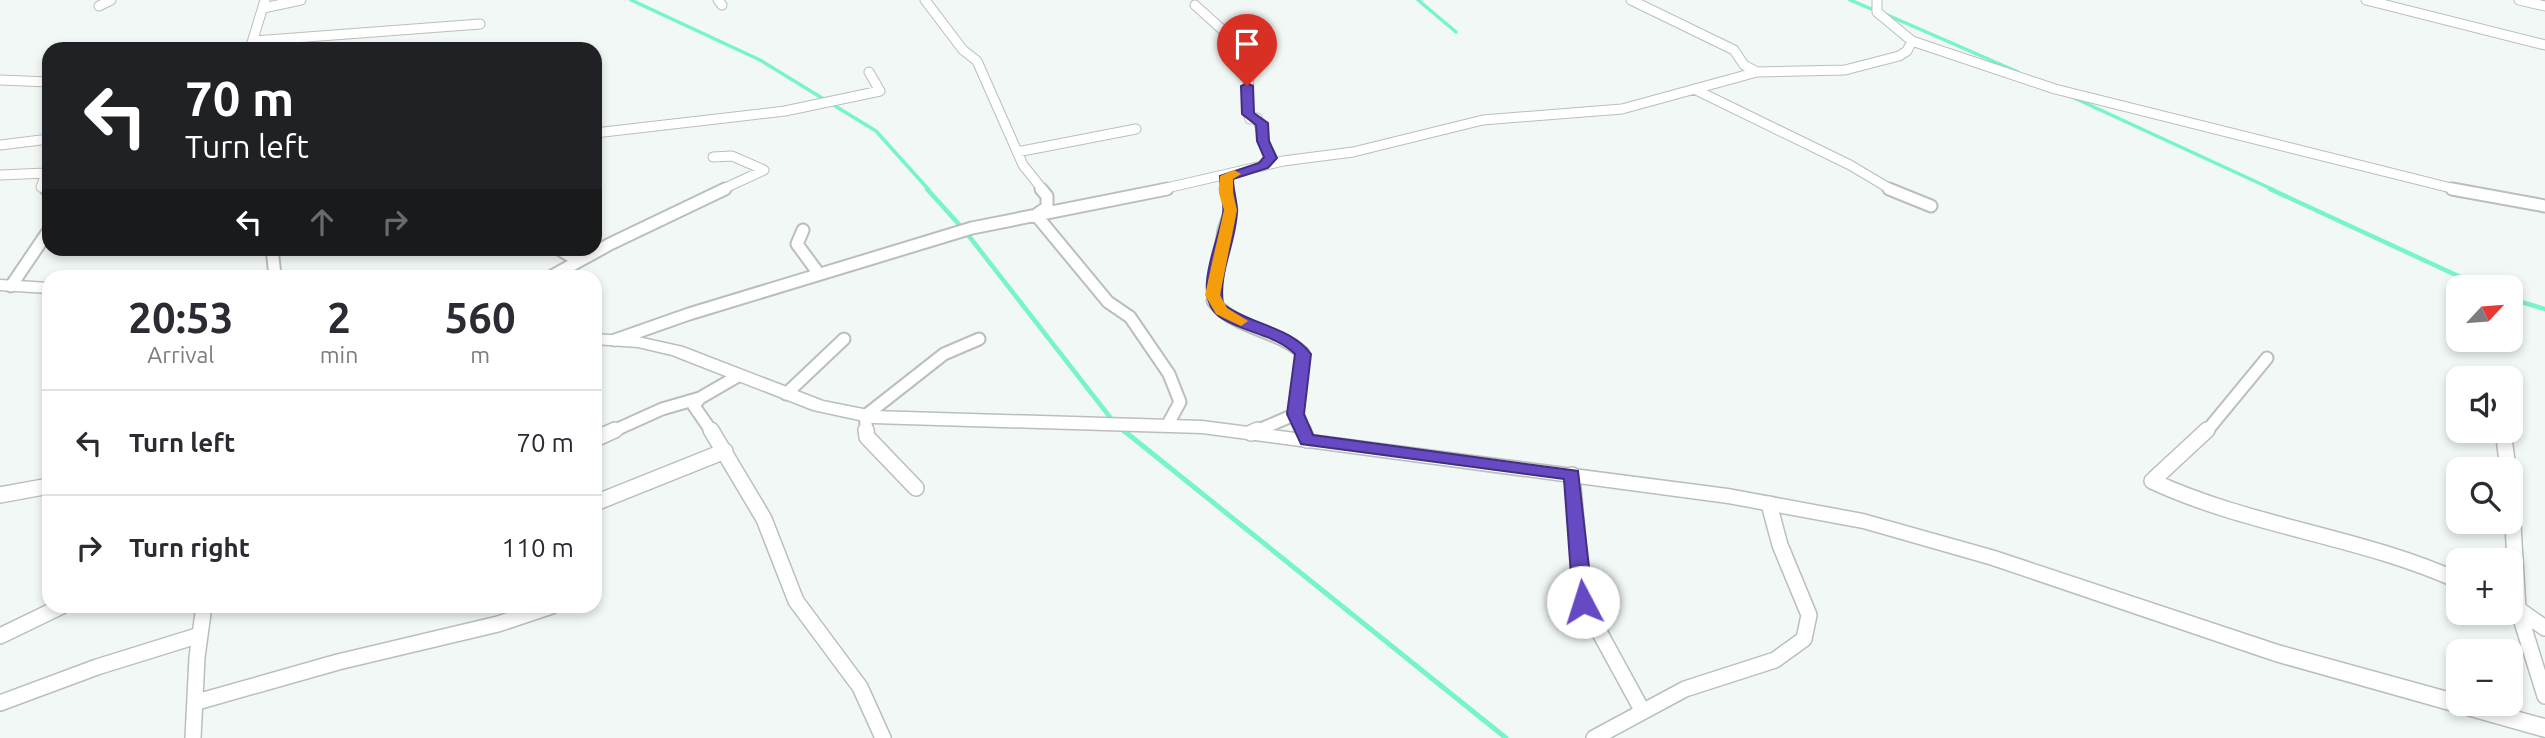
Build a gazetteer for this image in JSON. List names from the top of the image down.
{
  "north": "top right",
  "page": {
    "turn": ["70 m", "Turn left"],
    "eta": [
      "20:53",
      "Arrival",
      "2",
      "min",
      "560",
      "m"
    ],
    "map_buttons": ["+", "−"],
    "list": [
      {
        "name": "Turn left",
        "value": "70 m"
      },
      {
        "name": "Turn right",
        "value": "110 m"
      }
    ]
  }
}
